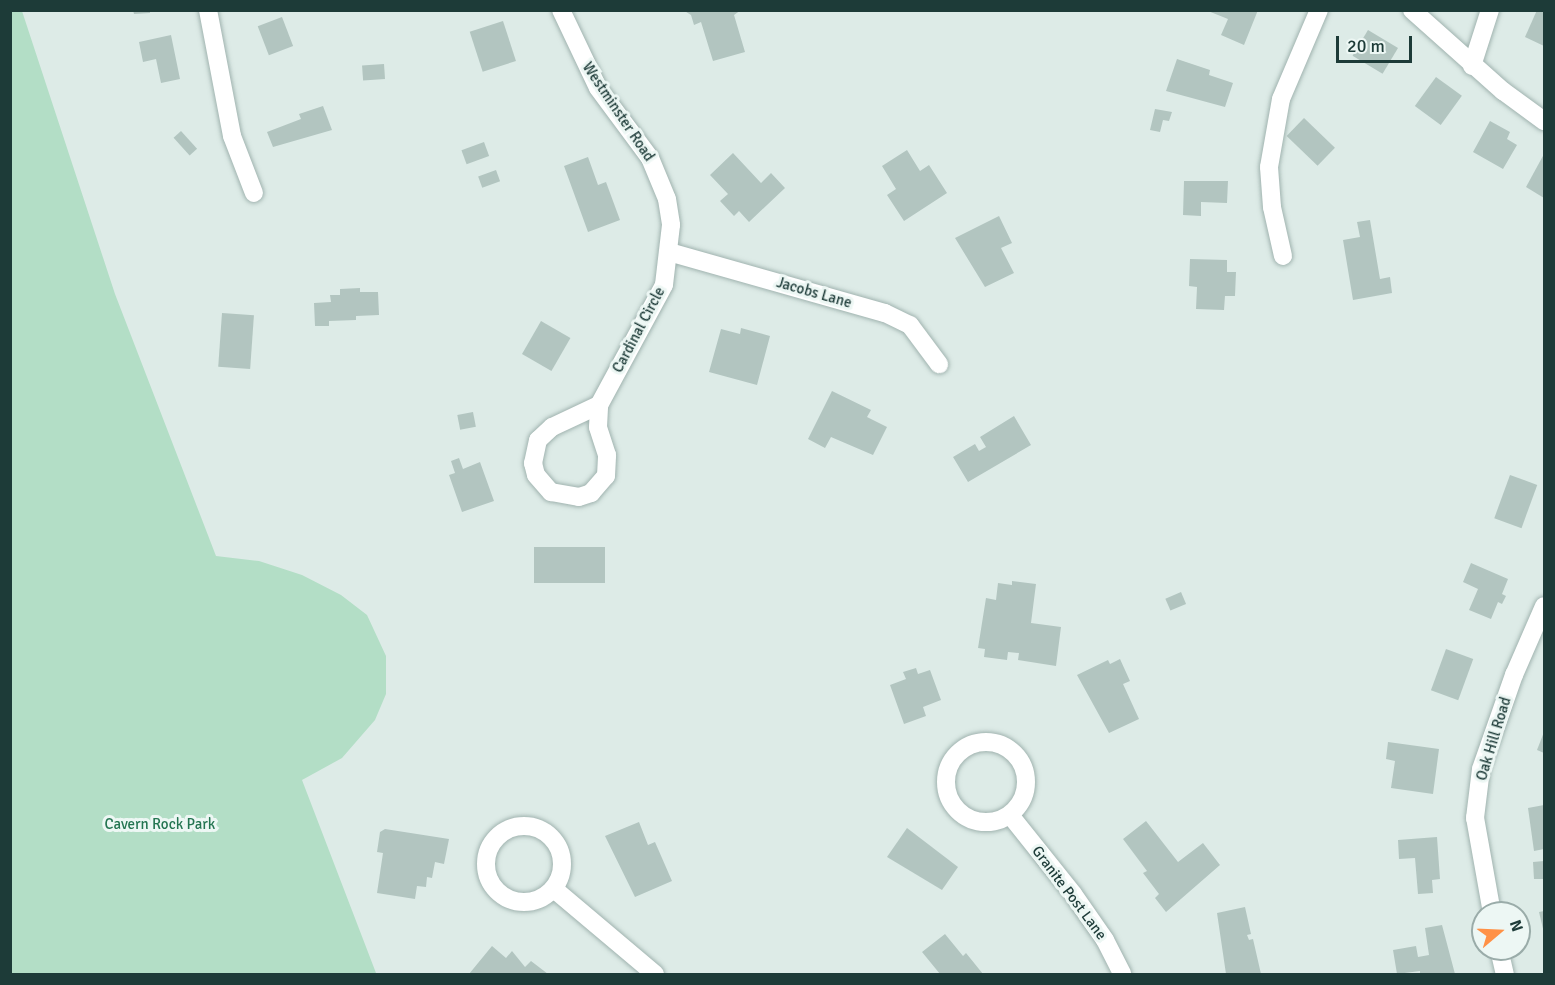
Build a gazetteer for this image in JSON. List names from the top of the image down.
{
  "streets": {
    "street": [
      "Westminster Road",
      "Jacobs Lane",
      "Cardinal Circle",
      "Oak Hill Road",
      "Granite Post Lane"
    ]
  },
  "crossings": [
    ["Westminster Road", "Jacobs Lane"],
    ["Westminster Road", "Cardinal Circle"],
    ["Jacobs Lane", "Cardinal Circle"]
  ],
  "parks": ["Cavern Rock Park"],
  "scale_bar": "20 m",
  "north": "right"
}
